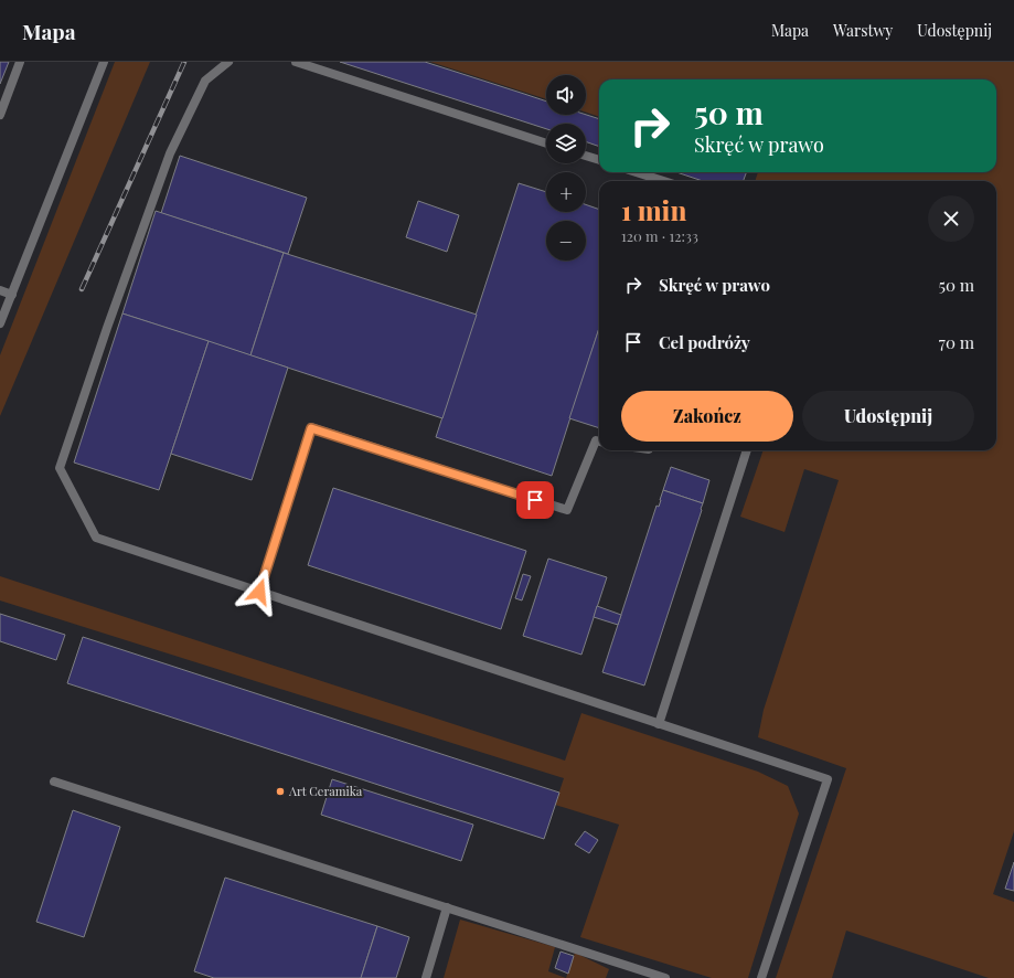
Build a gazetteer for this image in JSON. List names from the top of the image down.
{
  "places": ["Art Ceramika"],
  "page": {
    "header": "Mapa",
    "nav": ["Mapa", "Warstwy", "Udostępnij"],
    "map_buttons": ["+", "−"],
    "turn": ["50 m", "Skręć w prawo"],
    "heading": ["1 min", "120 m · 12:33"],
    "list": [
      {
        "name": "Skręć w prawo",
        "value": "50 m"
      },
      {
        "name": "Cel podróży",
        "value": "70 m"
      }
    ],
    "buttons": ["Zakończ", "Udostępnij"]
  }
}
